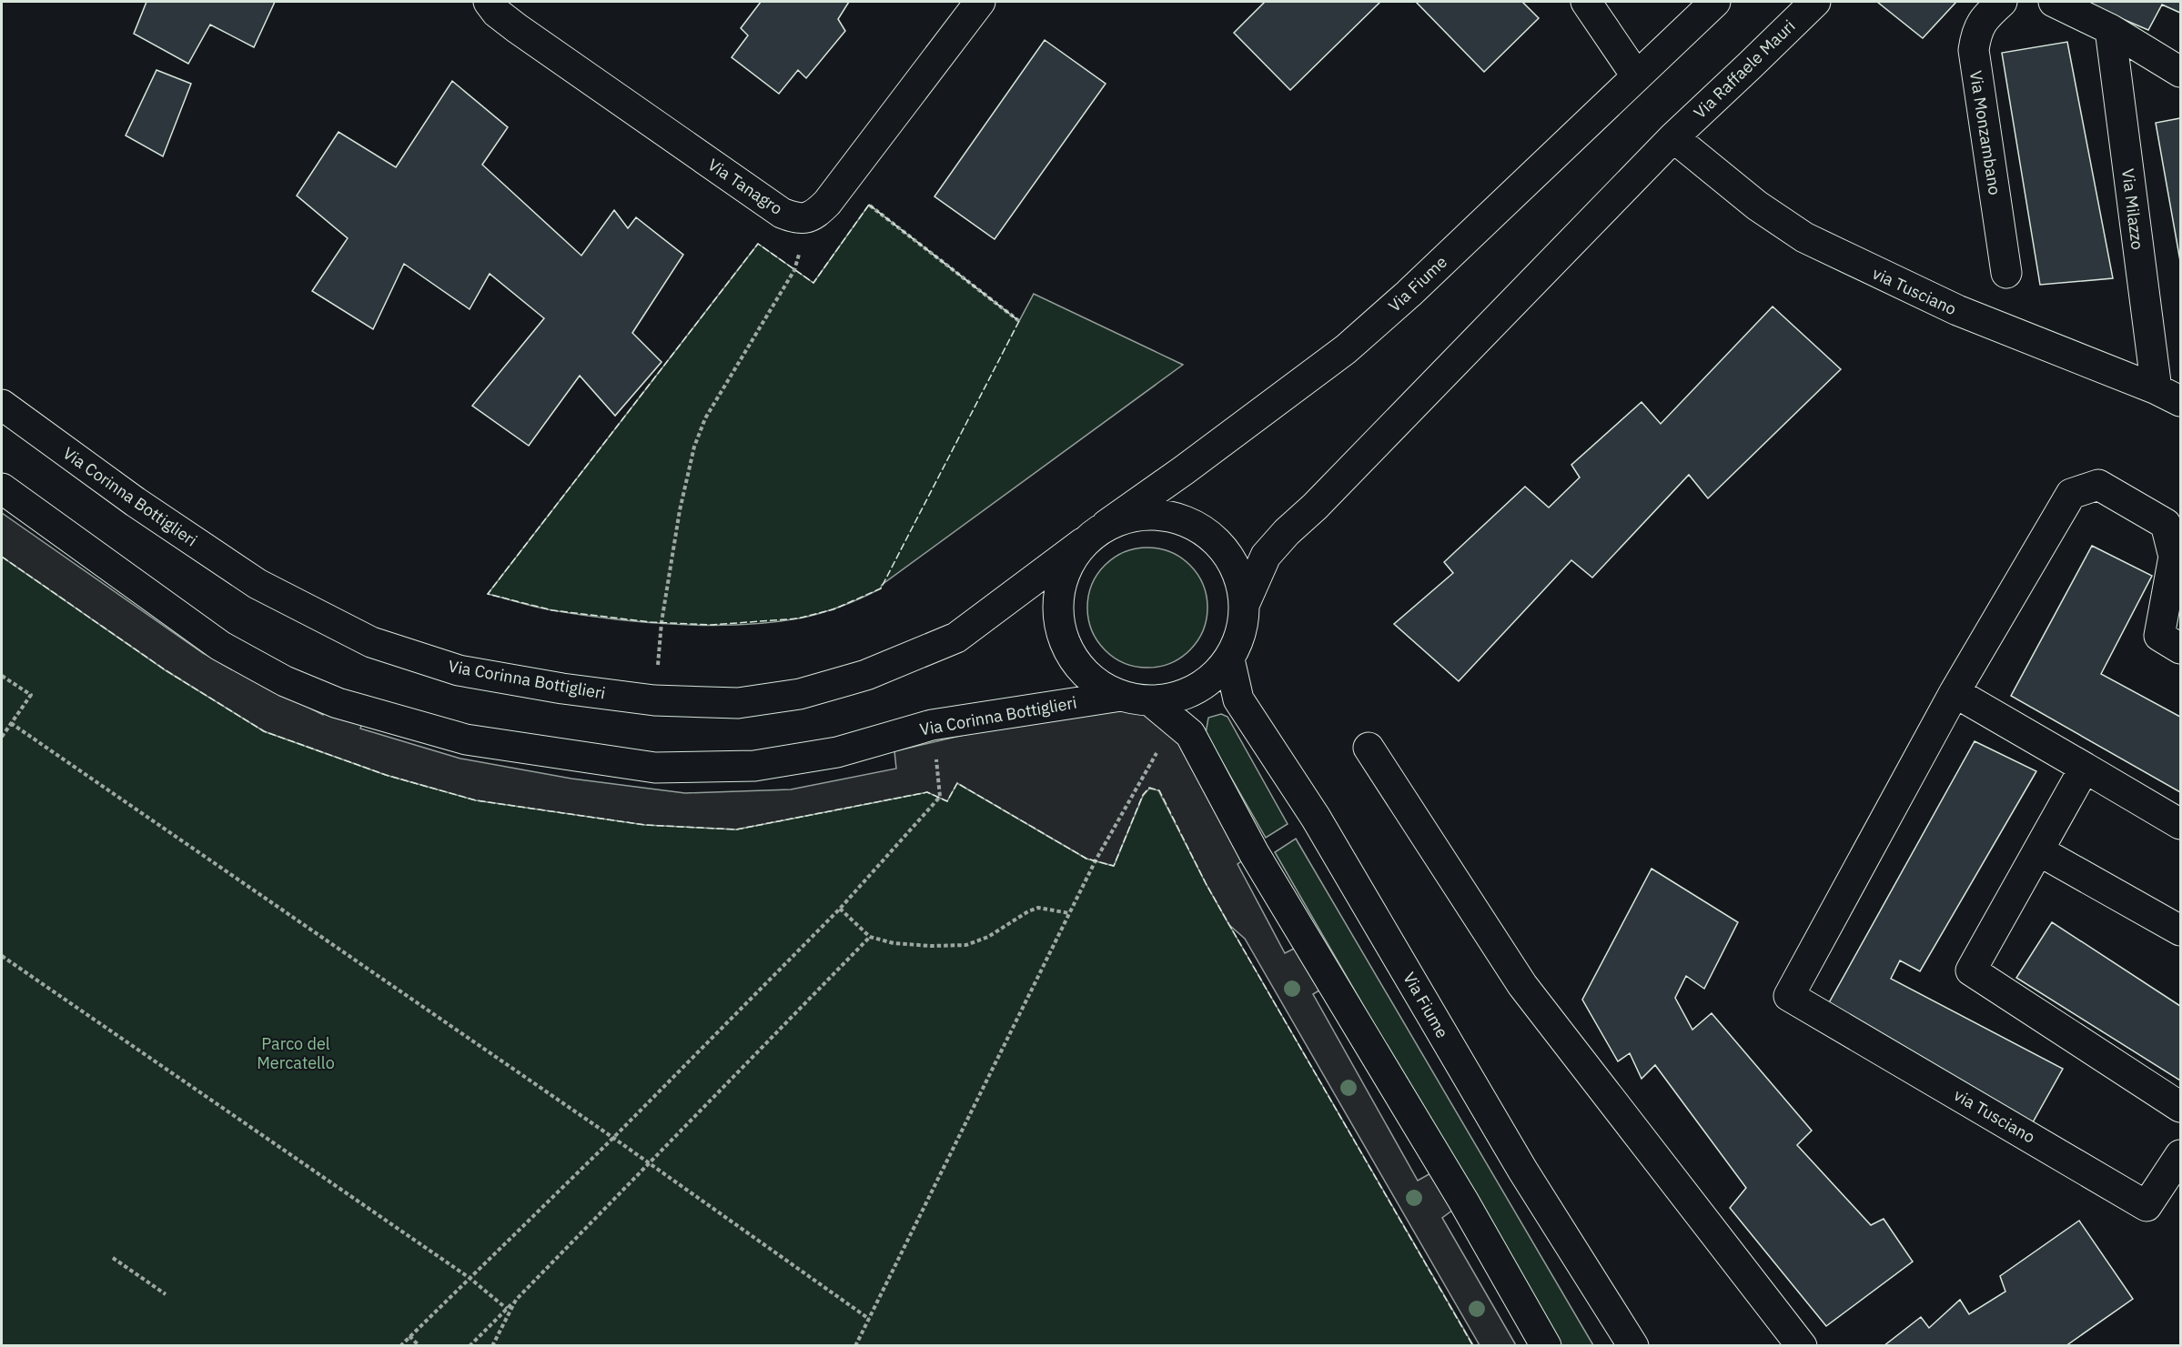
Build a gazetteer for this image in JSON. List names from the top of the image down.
{
  "streets": {
    "street": [
      "Via Raffaele Mauri",
      "Via Monzambano",
      "Via Tanagro",
      "Via Milazzo",
      "Via Fiume",
      "via Tusciano",
      "Via Corinna Bottiglieri"
    ]
  },
  "crossings": [
    ["Via Raffaele Mauri", "via Tusciano"],
    ["Via Milazzo", "via Tusciano"],
    ["Via Fiume", "Via Corinna Bottiglieri"]
  ],
  "parks": ["Parco del Mercatello"]
}
